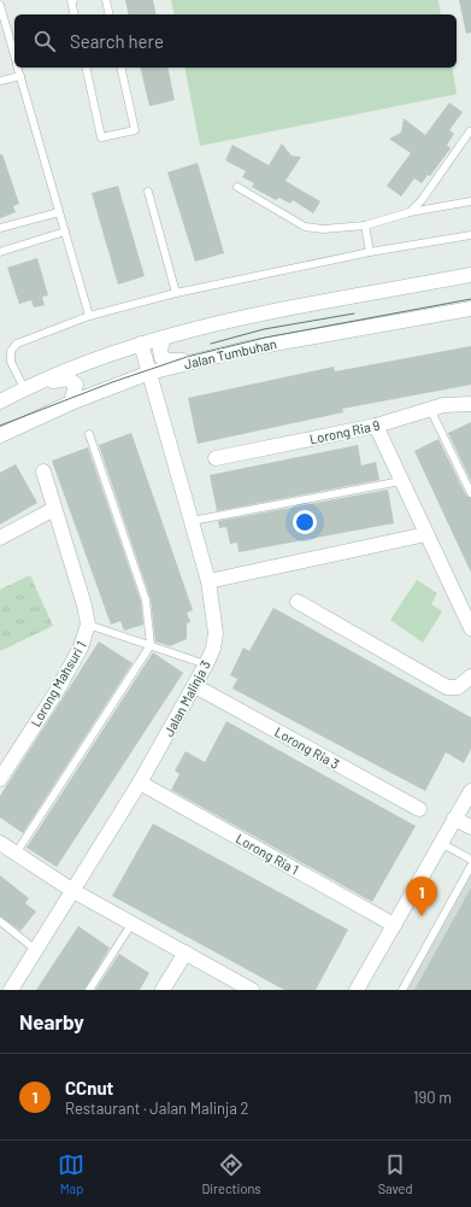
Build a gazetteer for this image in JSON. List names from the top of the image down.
{
  "streets": {
    "street": [
      "Jalan Tumbuhan",
      "Lorong Ria 9",
      "Lorong Mahsuri 1",
      "Jalan Malinja 3",
      "Lorong Ria 3",
      "Lorong Ria 1"
    ]
  },
  "crossings": [
    ["Jalan Tumbuhan", "Jalan Malinja 3"],
    ["Jalan Malinja 3", "Lorong Ria 3"],
    ["Jalan Malinja 3", "Lorong Ria 1"]
  ],
  "page": {
    "search": "Search here",
    "pins": "1",
    "heading": "Nearby",
    "list": [
      {
        "mark": "1",
        "name": "CCnut",
        "note": "Restaurant · Jalan Malinja 2",
        "value": "190 m"
      }
    ],
    "nav": ["Map", "Directions", "Saved"]
  }
}
